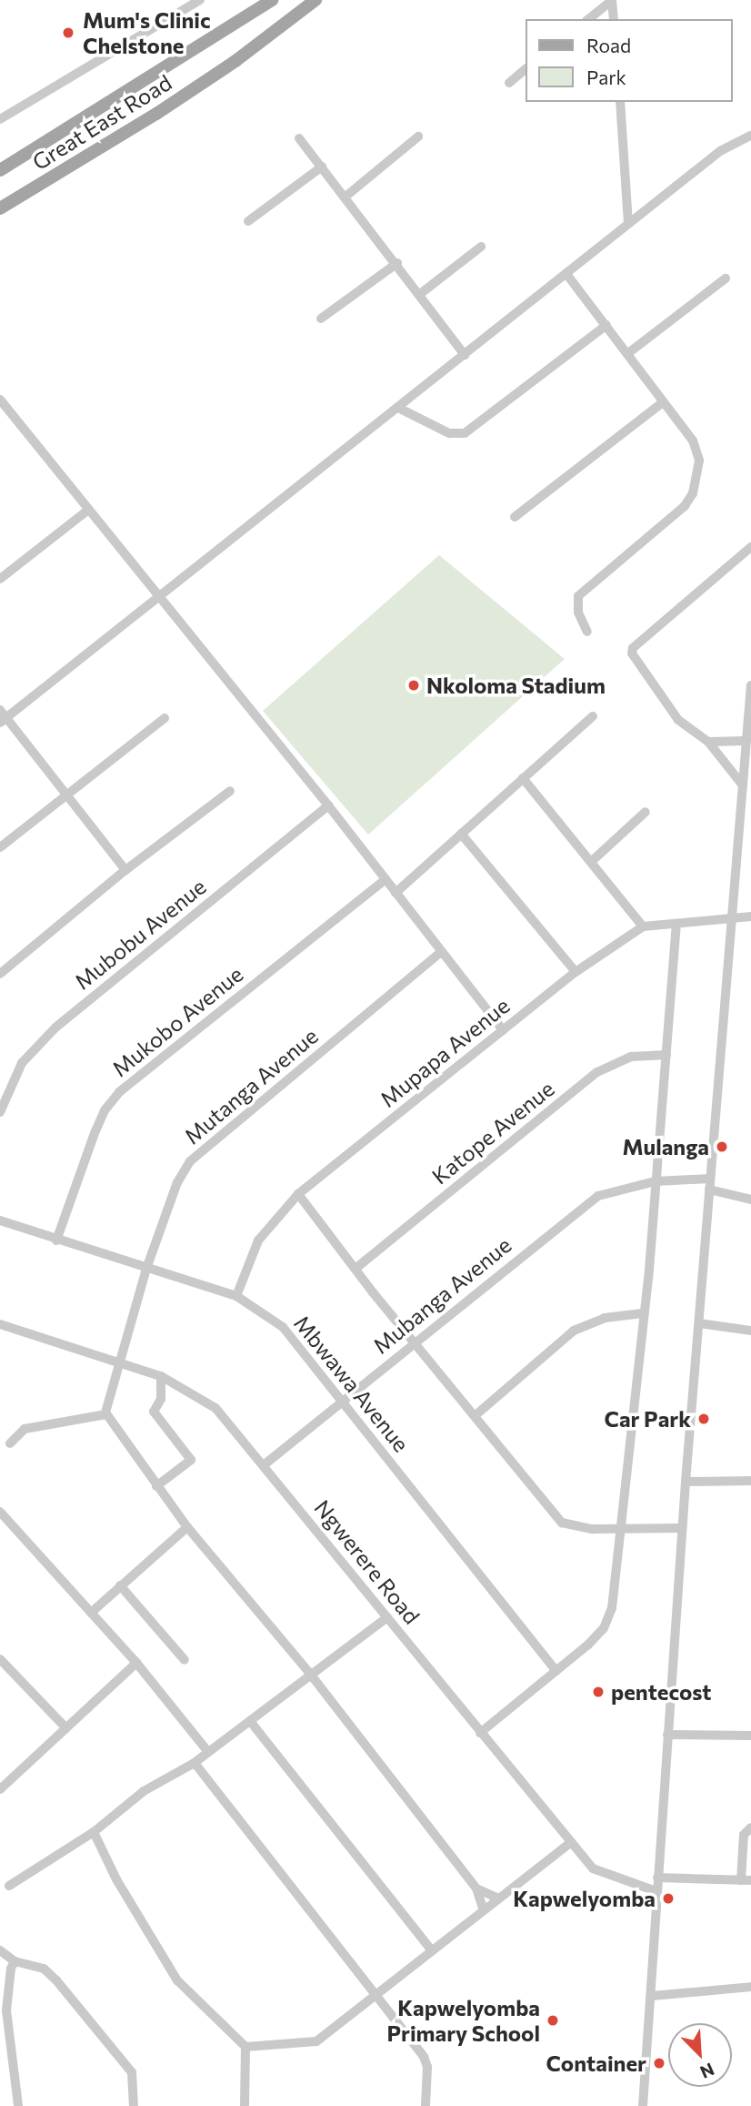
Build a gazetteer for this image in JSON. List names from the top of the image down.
{
  "streets": {
    "main road": ["Great East Road"],
    "street": [
      "Mubobu Avenue",
      "Mukobo Avenue",
      "Mupapa Avenue",
      "Mutanga Avenue",
      "Katope Avenue",
      "Mubanga Avenue",
      "Mbwawa Avenue",
      "Ngwerere Road"
    ]
  },
  "crossings": [
    ["Mukobo Avenue", "Mbwawa Avenue"],
    ["Mupapa Avenue", "Mbwawa Avenue"],
    ["Mutanga Avenue", "Mbwawa Avenue"],
    ["Mutanga Avenue", "Ngwerere Road"],
    ["Mubanga Avenue", "Mbwawa Avenue"],
    ["Mubanga Avenue", "Ngwerere Road"]
  ],
  "places": [
    "Mum's Clinic Chelstone",
    "Nkoloma Stadium",
    "Mulanga",
    "Car Park",
    "pentecost",
    "Kapwelyomba",
    "Kapwelyomba Primary School",
    "Container"
  ],
  "legend": ["Road", "Park"],
  "north": "bottom right"
}
